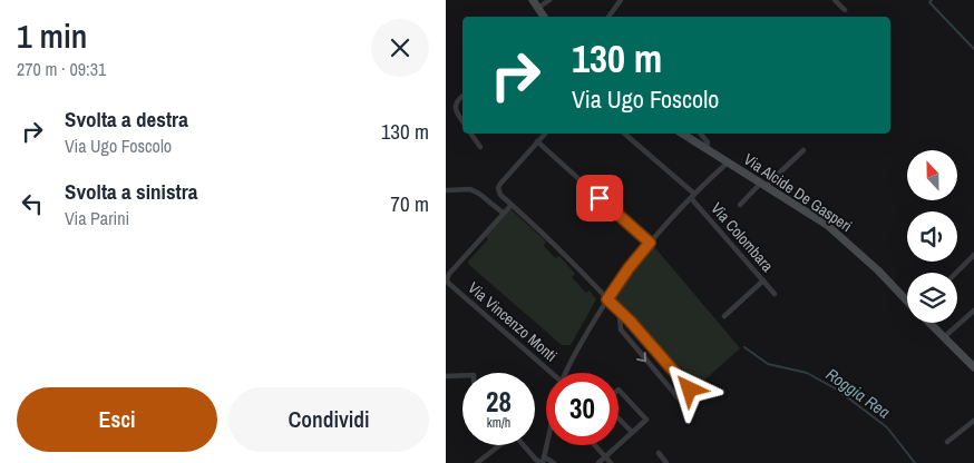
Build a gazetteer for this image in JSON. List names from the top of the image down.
{
  "streets": {
    "main road": ["Via Alcide De Gasperi"],
    "street": ["Via Colombara", "Via Vincenzo Monti"]
  },
  "water": ["Roggia Rea"],
  "north": "top",
  "page": {
    "heading": ["1 min", "270 m · 09:31"],
    "turn": ["130 m", "Via Ugo Foscolo"],
    "list": [
      {
        "name": "Svolta a destra",
        "note": "Via Ugo Foscolo",
        "value": "130 m"
      },
      {
        "name": "Svolta a sinistra",
        "note": "Via Parini",
        "value": "70 m"
      }
    ],
    "speed": "28 km/h",
    "limit": "30",
    "buttons": ["Esci", "Condividi"]
  }
}
